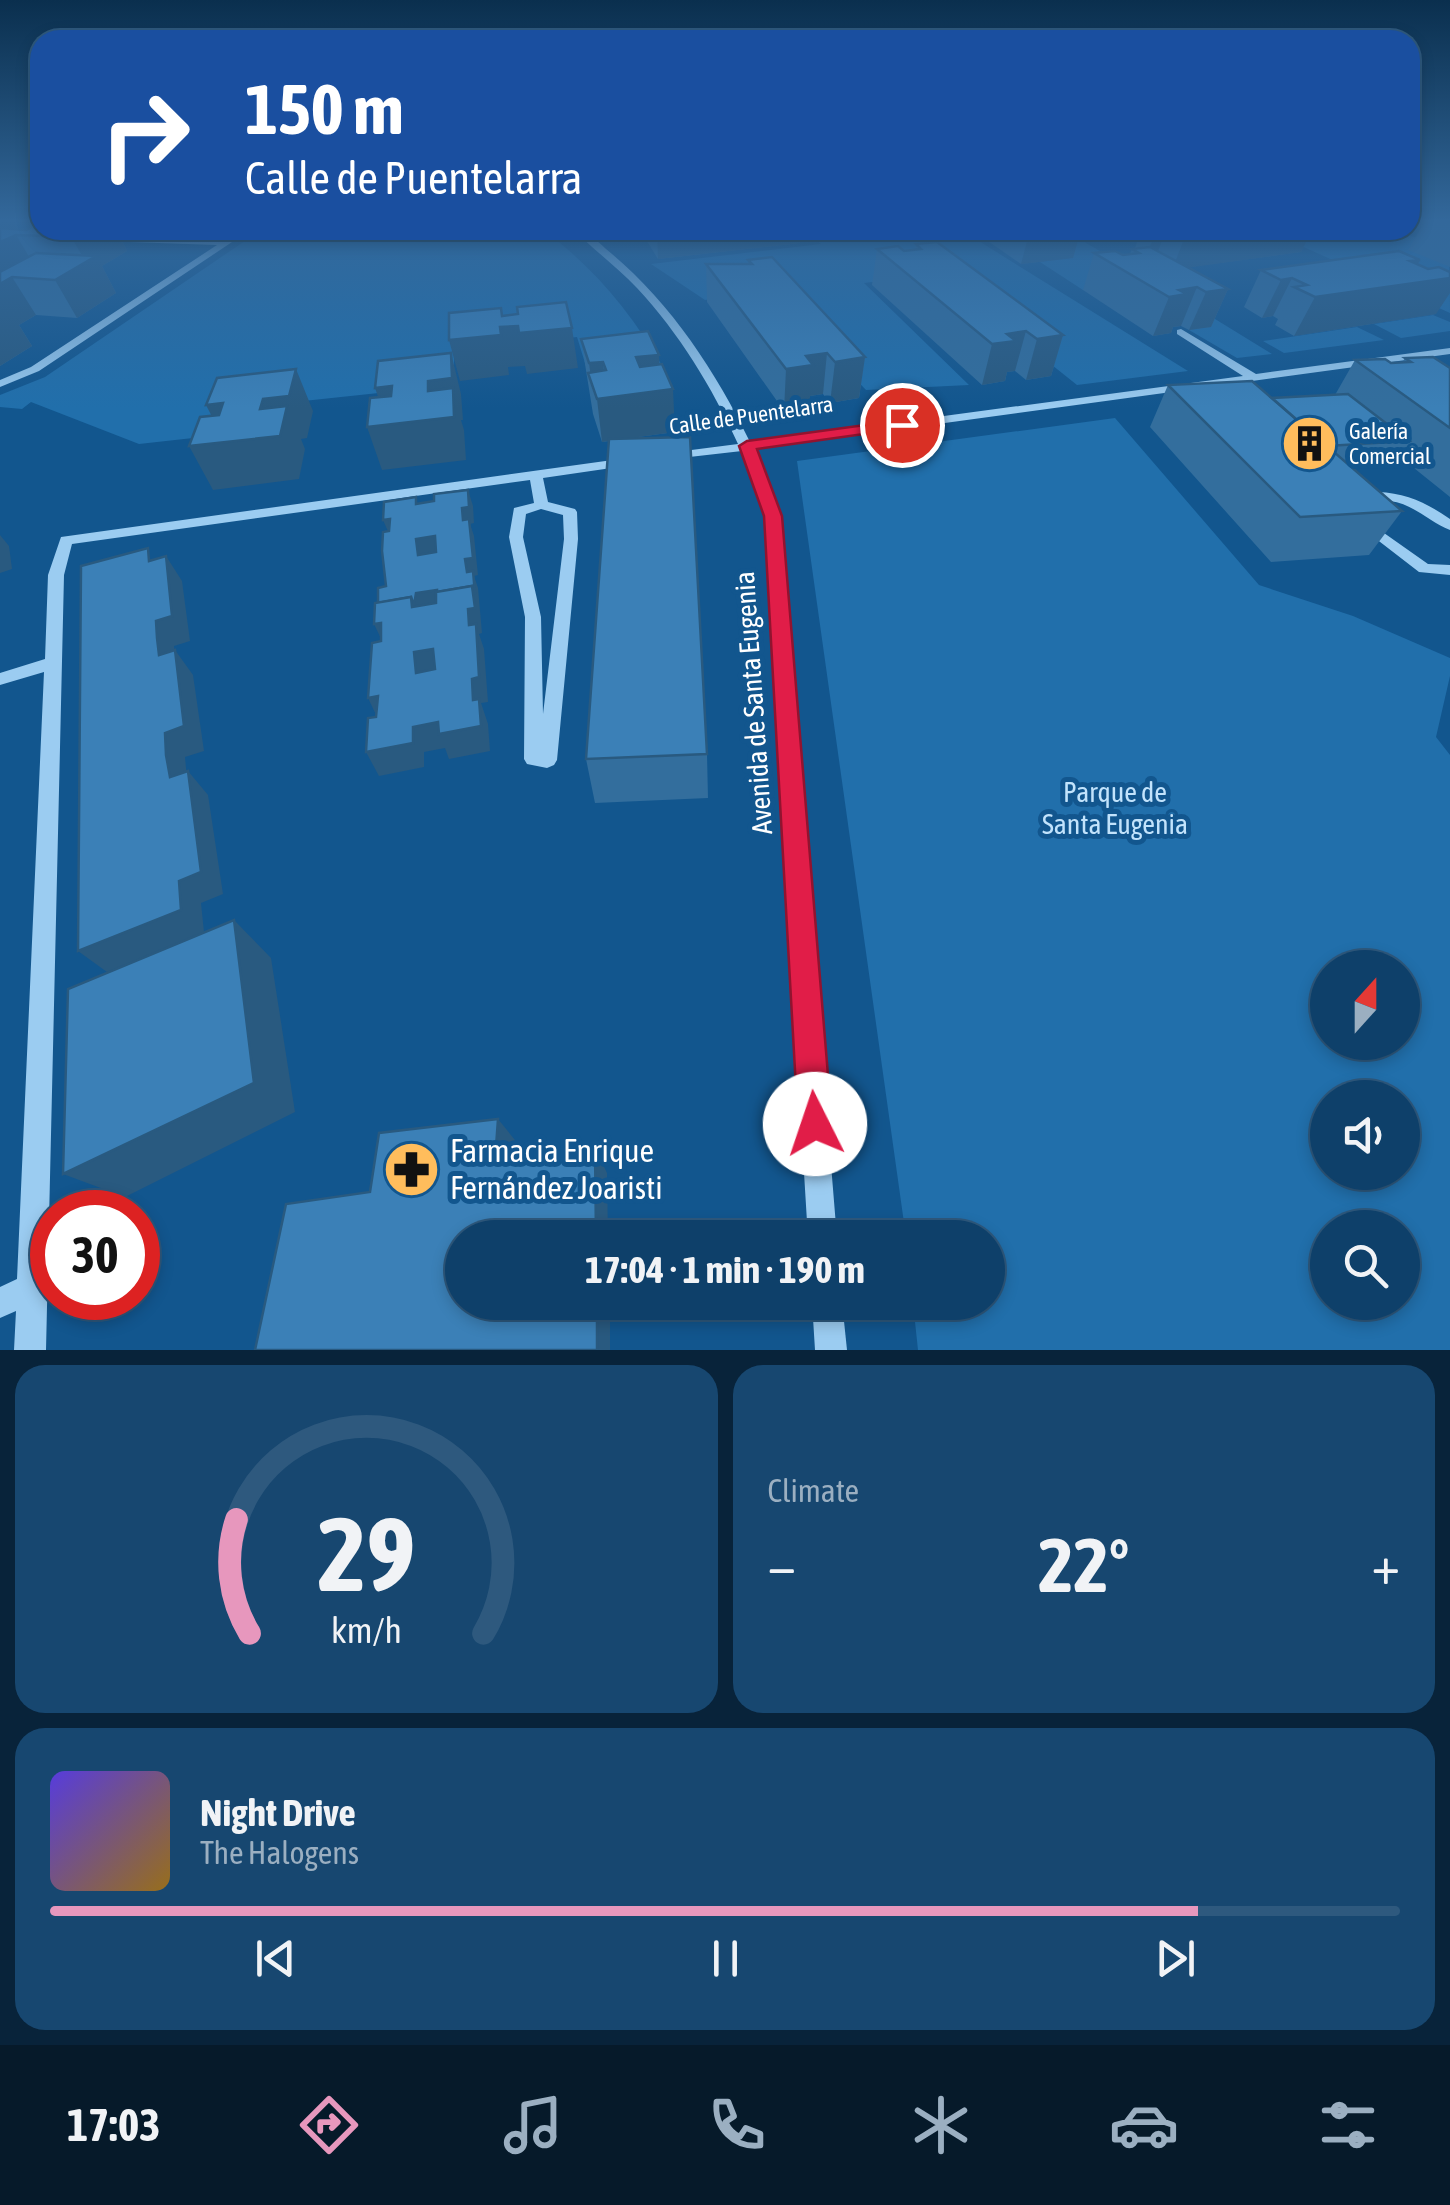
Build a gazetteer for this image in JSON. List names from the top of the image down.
{
  "streets": {
    "street": ["Calle de Puentelarra", "Avenida de Santa Eugenia"]
  },
  "crossings": [
    ["Calle de Puentelarra", "Avenida de Santa Eugenia"]
  ],
  "parks": ["Parque de Santa Eugenia"],
  "places": {
    "building": ["Galería Comercial"],
    "pharmacy": ["Farmacia Enrique Fernández Joaristi"]
  },
  "north": "top",
  "page": {
    "turn": ["150 m", "Calle de Puentelarra"],
    "limit": "30",
    "trip": "17:04 · 1 min · 190 m",
    "tile": "Climate",
    "heat": ["−", "22°", "+"],
    "song": ["Night Drive", "The Halogens"],
    "tabs": "17:03",
    "gauge": ["29", "km/h"]
  }
}
